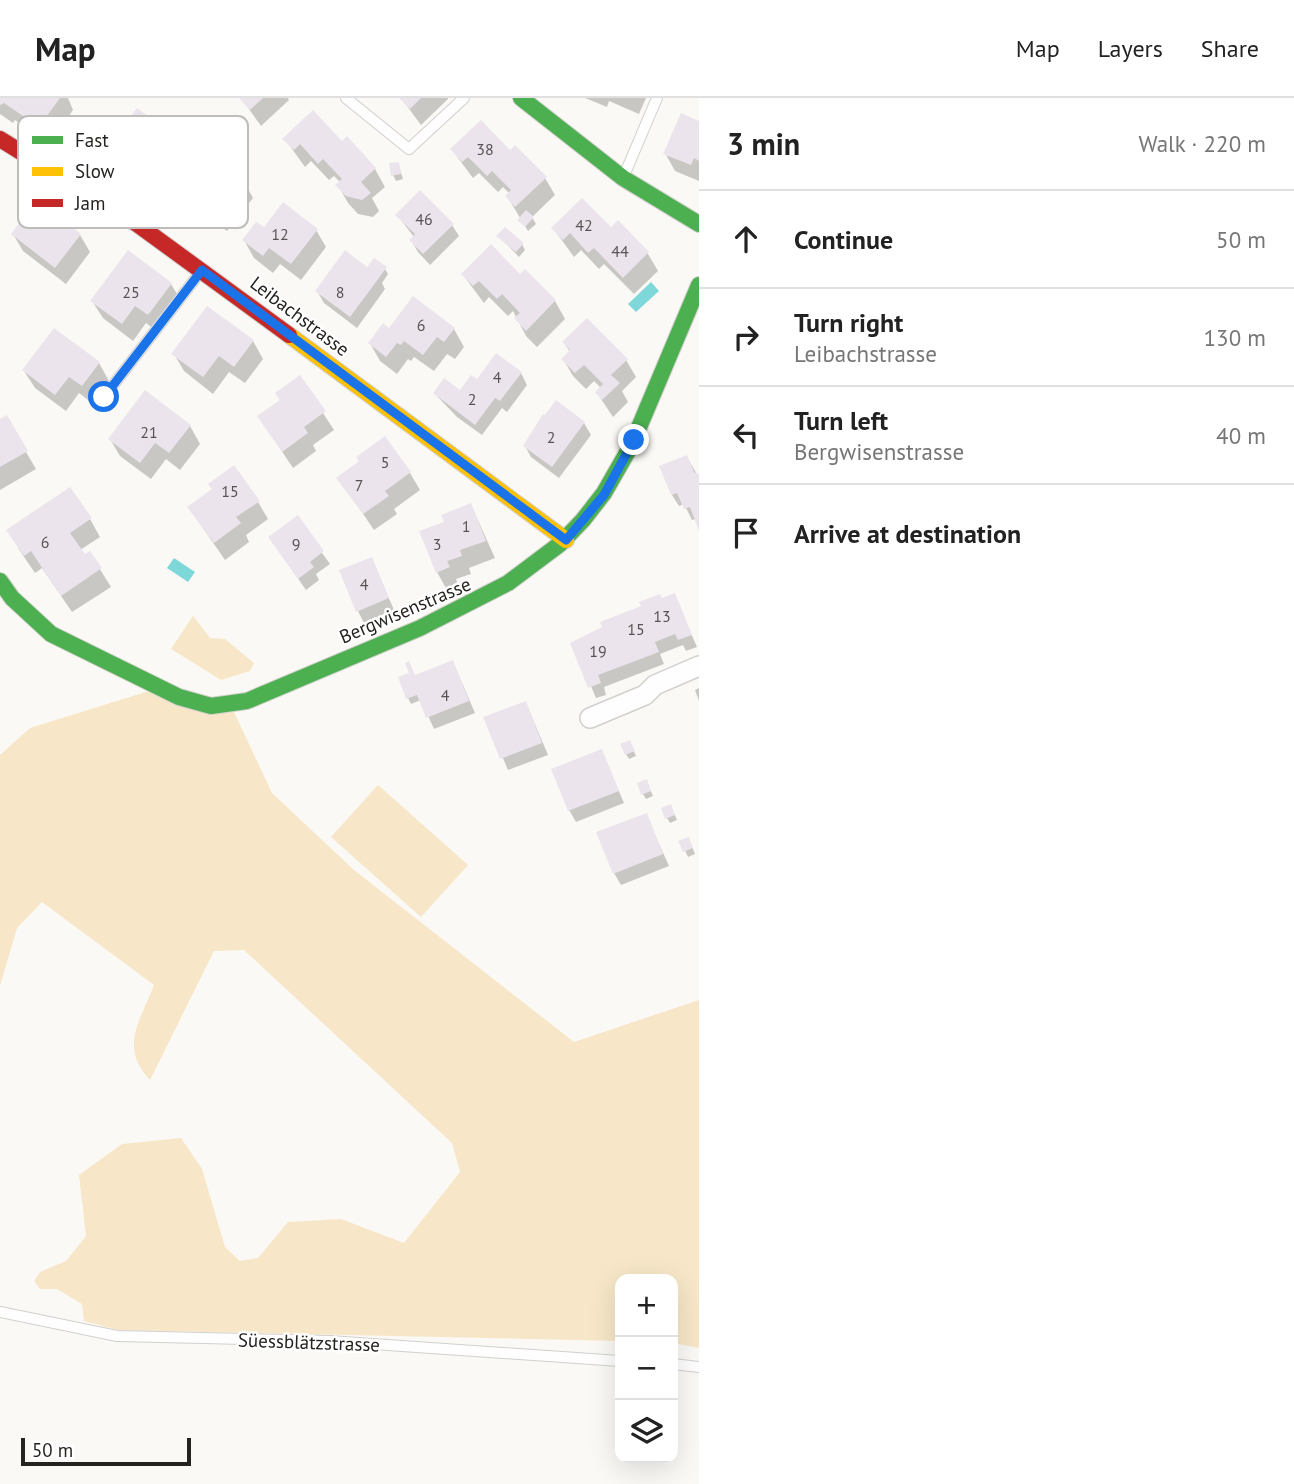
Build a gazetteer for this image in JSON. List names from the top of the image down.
{
  "streets": {
    "street": ["Leibachstrasse", "Bergwisenstrasse"],
    "lane": ["Süessblätzstrasse"]
  },
  "crossings": [
    ["Leibachstrasse", "Bergwisenstrasse"]
  ],
  "house_numbers": [
    "38",
    "46",
    "42",
    "12",
    "44",
    "25",
    "8",
    "6",
    "4",
    "2",
    "21",
    "2",
    "5",
    "7",
    "15",
    "1",
    "6",
    "9",
    "3",
    "4",
    "13",
    "15",
    "19",
    "4"
  ],
  "legend": ["Fast", "Slow", "Jam"],
  "scale_bar": "50 m",
  "page": {
    "header": "Map",
    "nav": ["Map", "Layers", "Share"],
    "heading": ["3 min", "Walk · 220 m"],
    "list": [
      ["Continue", "50 m"],
      ["Turn right", "Leibachstrasse", "130 m"],
      ["Turn left", "Bergwisenstrasse", "40 m"],
      "Arrive at destination"
    ],
    "map_buttons": ["+", "−"],
    "scale": "50 m"
  }
}
